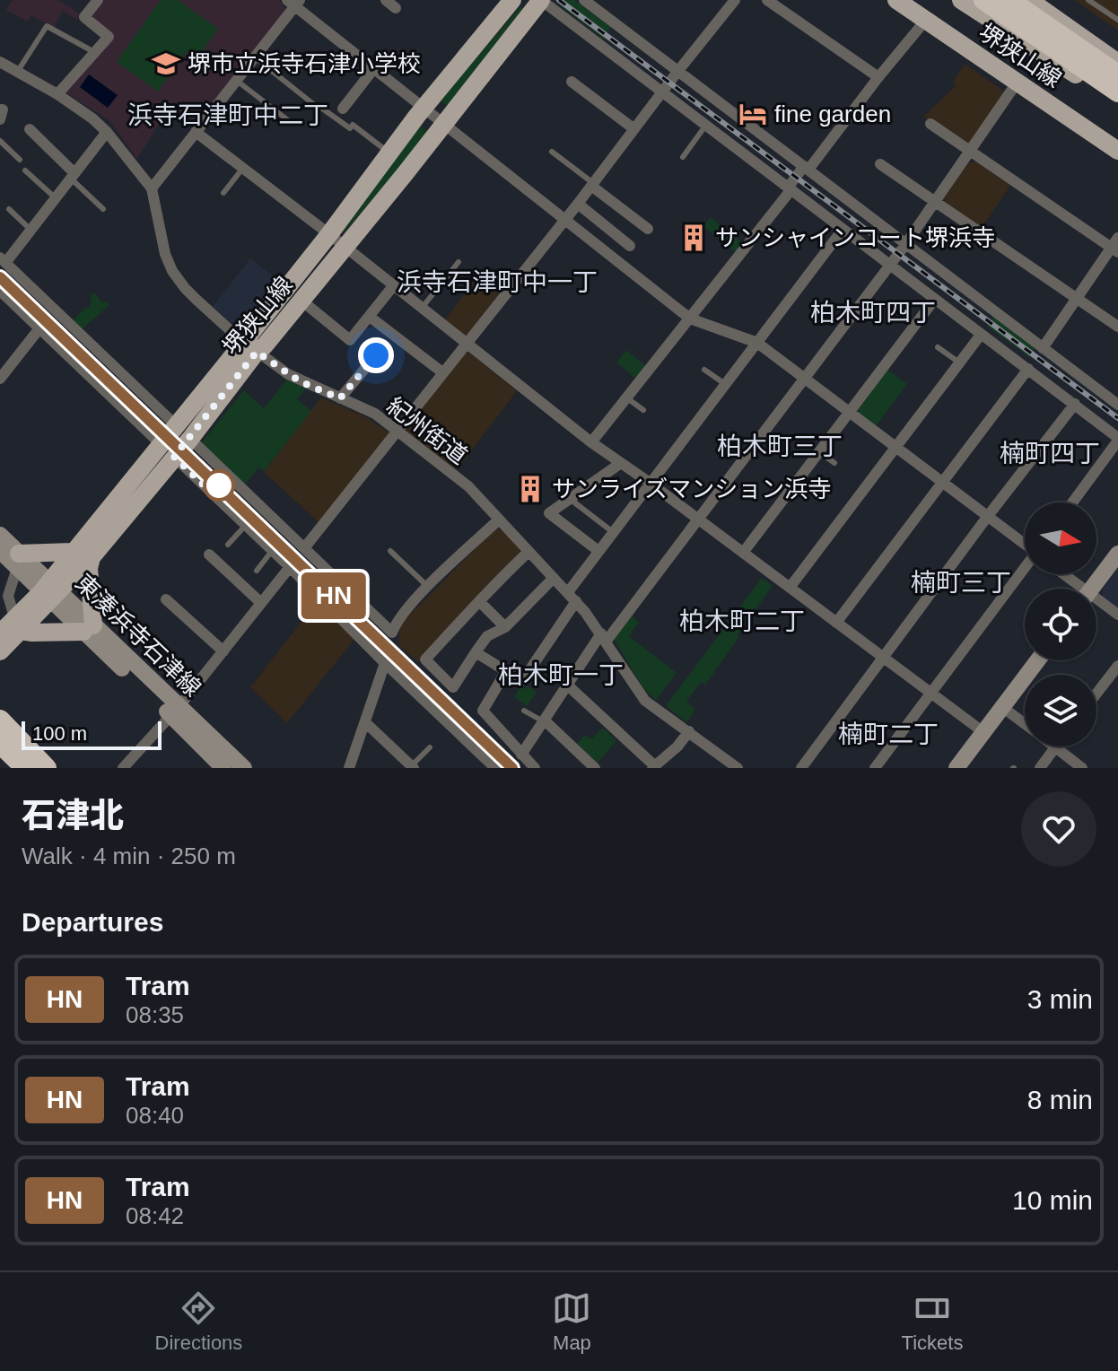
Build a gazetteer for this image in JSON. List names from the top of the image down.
{
  "streets": {
    "main road": ["堺狭山線"],
    "street": ["紀州街道", "東湊浜寺石津線"]
  },
  "crossings": [
    ["堺狭山線", "紀州街道"],
    ["堺狭山線", "東湊浜寺石津線"]
  ],
  "districts": [
    "浜寺石津町中二丁",
    "浜寺石津町中一丁",
    "柏木町四丁",
    "柏木町三丁",
    "楠町四丁",
    "楠町三丁",
    "柏木町二丁",
    "柏木町一丁",
    "楠町二丁"
  ],
  "places": {
    "school or university": ["堺市立浜寺石津小学校"],
    "hotel": ["fine garden"],
    "building": ["サンシャインコート堺浜寺", "サンライズマンション浜寺"]
  },
  "lines": ["tram line HN"],
  "scale_bar": "100 m",
  "north": "right",
  "page": {
    "on_map": "HN",
    "scale": "100 m",
    "heading": [
      ["石津北", "Walk · 4 min · 250 m"],
      "Departures"
    ],
    "list": [
      {
        "mark": "HN",
        "name": "Tram",
        "note": "08:35",
        "value": "3 min"
      },
      {
        "mark": "HN",
        "name": "Tram",
        "note": "08:40",
        "value": "8 min"
      },
      {
        "mark": "HN",
        "name": "Tram",
        "note": "08:42",
        "value": "10 min"
      }
    ],
    "tabs": ["Directions", "Map", "Tickets"]
  }
}
